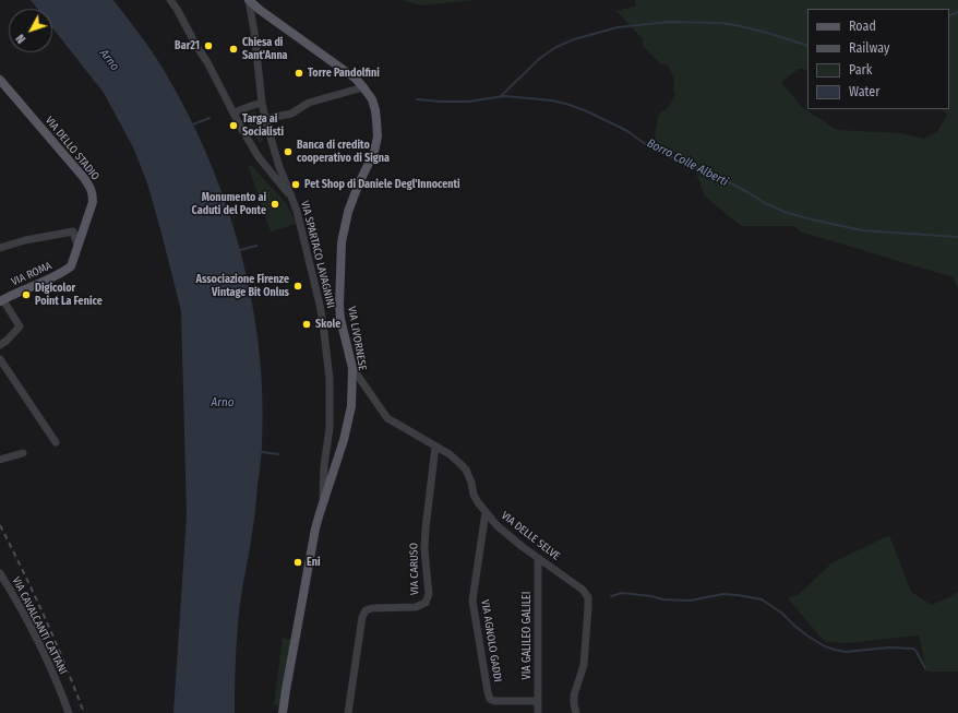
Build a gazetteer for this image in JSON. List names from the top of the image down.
{
  "streets": {
    "main road": ["VIA DELLO STADIO", "VIA ROMA", "VIA LIVORNESE"],
    "street": [
      "VIA SPARTACO LAVAGNINI",
      "VIA DELLE SELVE",
      "VIA CARUSO",
      "VIA CAVALCANTI CATTANI",
      "VIA GALILEO GALILEI",
      "VIA AGNOLO GADDI"
    ]
  },
  "crossings": [
    ["VIA DELLO STADIO", "VIA ROMA"],
    ["VIA SPARTACO LAVAGNINI", "VIA LIVORNESE"],
    ["VIA LIVORNESE", "VIA DELLE SELVE"],
    ["VIA DELLE SELVE", "VIA CARUSO"],
    ["VIA DELLE SELVE", "VIA GALILEO GALILEI"],
    ["VIA DELLE SELVE", "VIA AGNOLO GADDI"],
    ["VIA GALILEO GALILEI", "VIA AGNOLO GADDI"]
  ],
  "water": ["Arno", "Borro Colle Alberti"],
  "places": [
    "Bar21",
    "Chiesa di Sant'Anna",
    "Torre Pandolfini",
    "Targa ai Socialisti",
    "Banca di credito cooperativo di Signa",
    "Pet Shop di Daniele Degl'Innocenti",
    "Monumento ai Caduti del Ponte",
    "Associazione Firenze Vintage Bit Onlus",
    "Digicolor Point La Fenice",
    "Skole",
    "Eni"
  ],
  "legend": [
    "Road",
    "Railway",
    "Park",
    "Water"
  ],
  "north": "bottom left"
}
